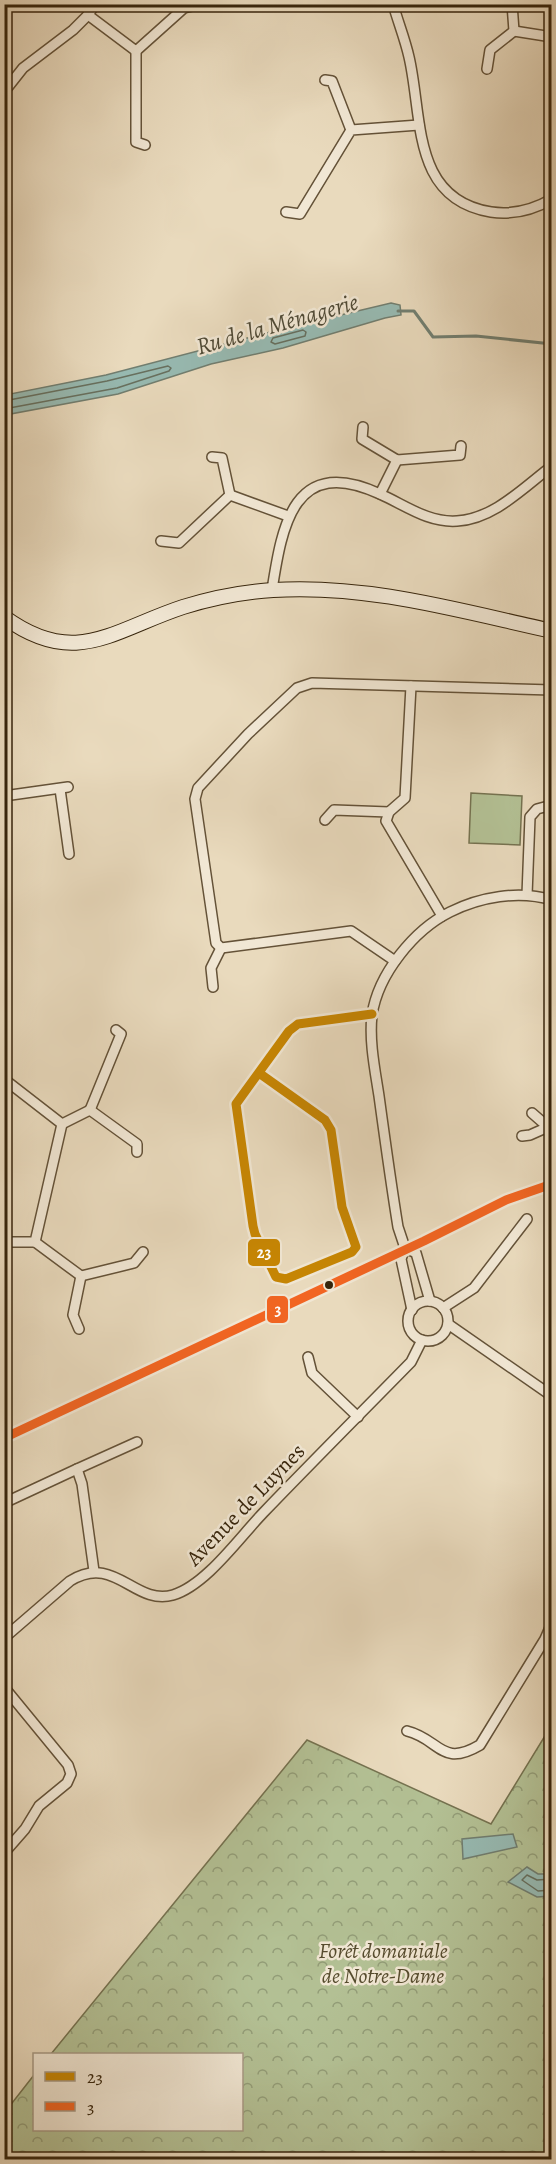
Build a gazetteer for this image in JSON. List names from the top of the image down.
{
  "streets": {
    "street": ["Avenue de Luynes"]
  },
  "water": ["Ru de la Ménagerie"],
  "parks": ["Forêt domaniale de Notre-Dame"],
  "lines": ["transit line 23", "transit line 3"],
  "legend": ["23", "3"]
}
